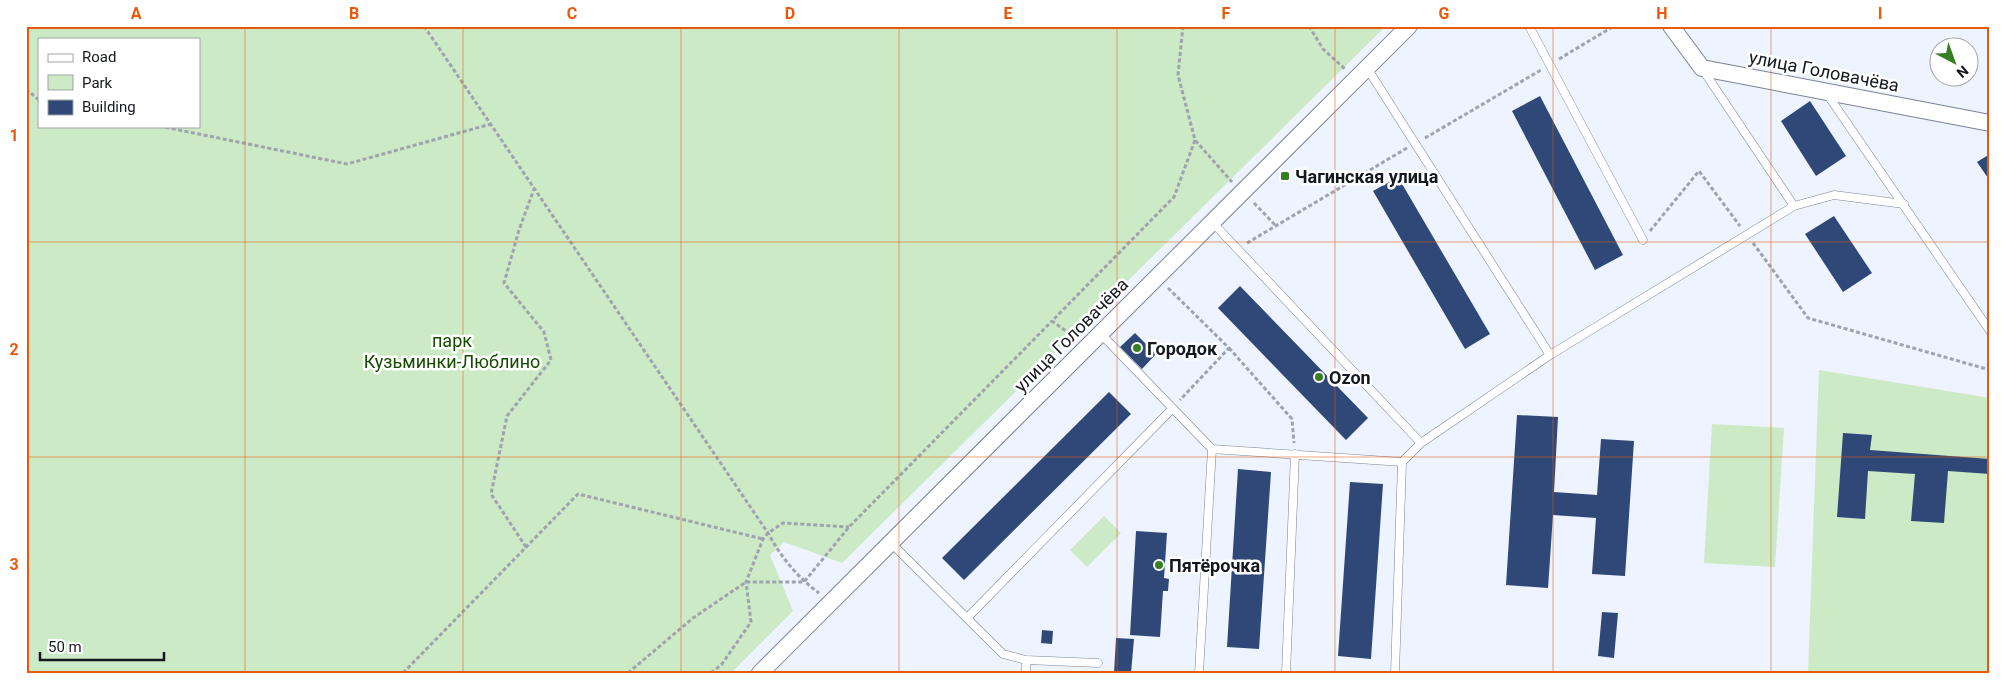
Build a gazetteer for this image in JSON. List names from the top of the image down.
{
  "streets": {
    "street": ["улица Головачёва"]
  },
  "parks": ["парк Кузьминки-Люблино"],
  "places": {
    "transit": ["Чагинская улица"],
    "other": ["Городок", "Ozon", "Пятёрочка"]
  },
  "legend": ["Road", "Park", "Building"],
  "scale_bar": "50 m",
  "north": "bottom right",
  "grid": {
    "columns": [
      "A",
      "B",
      "C",
      "D",
      "E",
      "F",
      "G",
      "H",
      "I"
    ],
    "rows": ["1", "2", "3"]
  }
}
